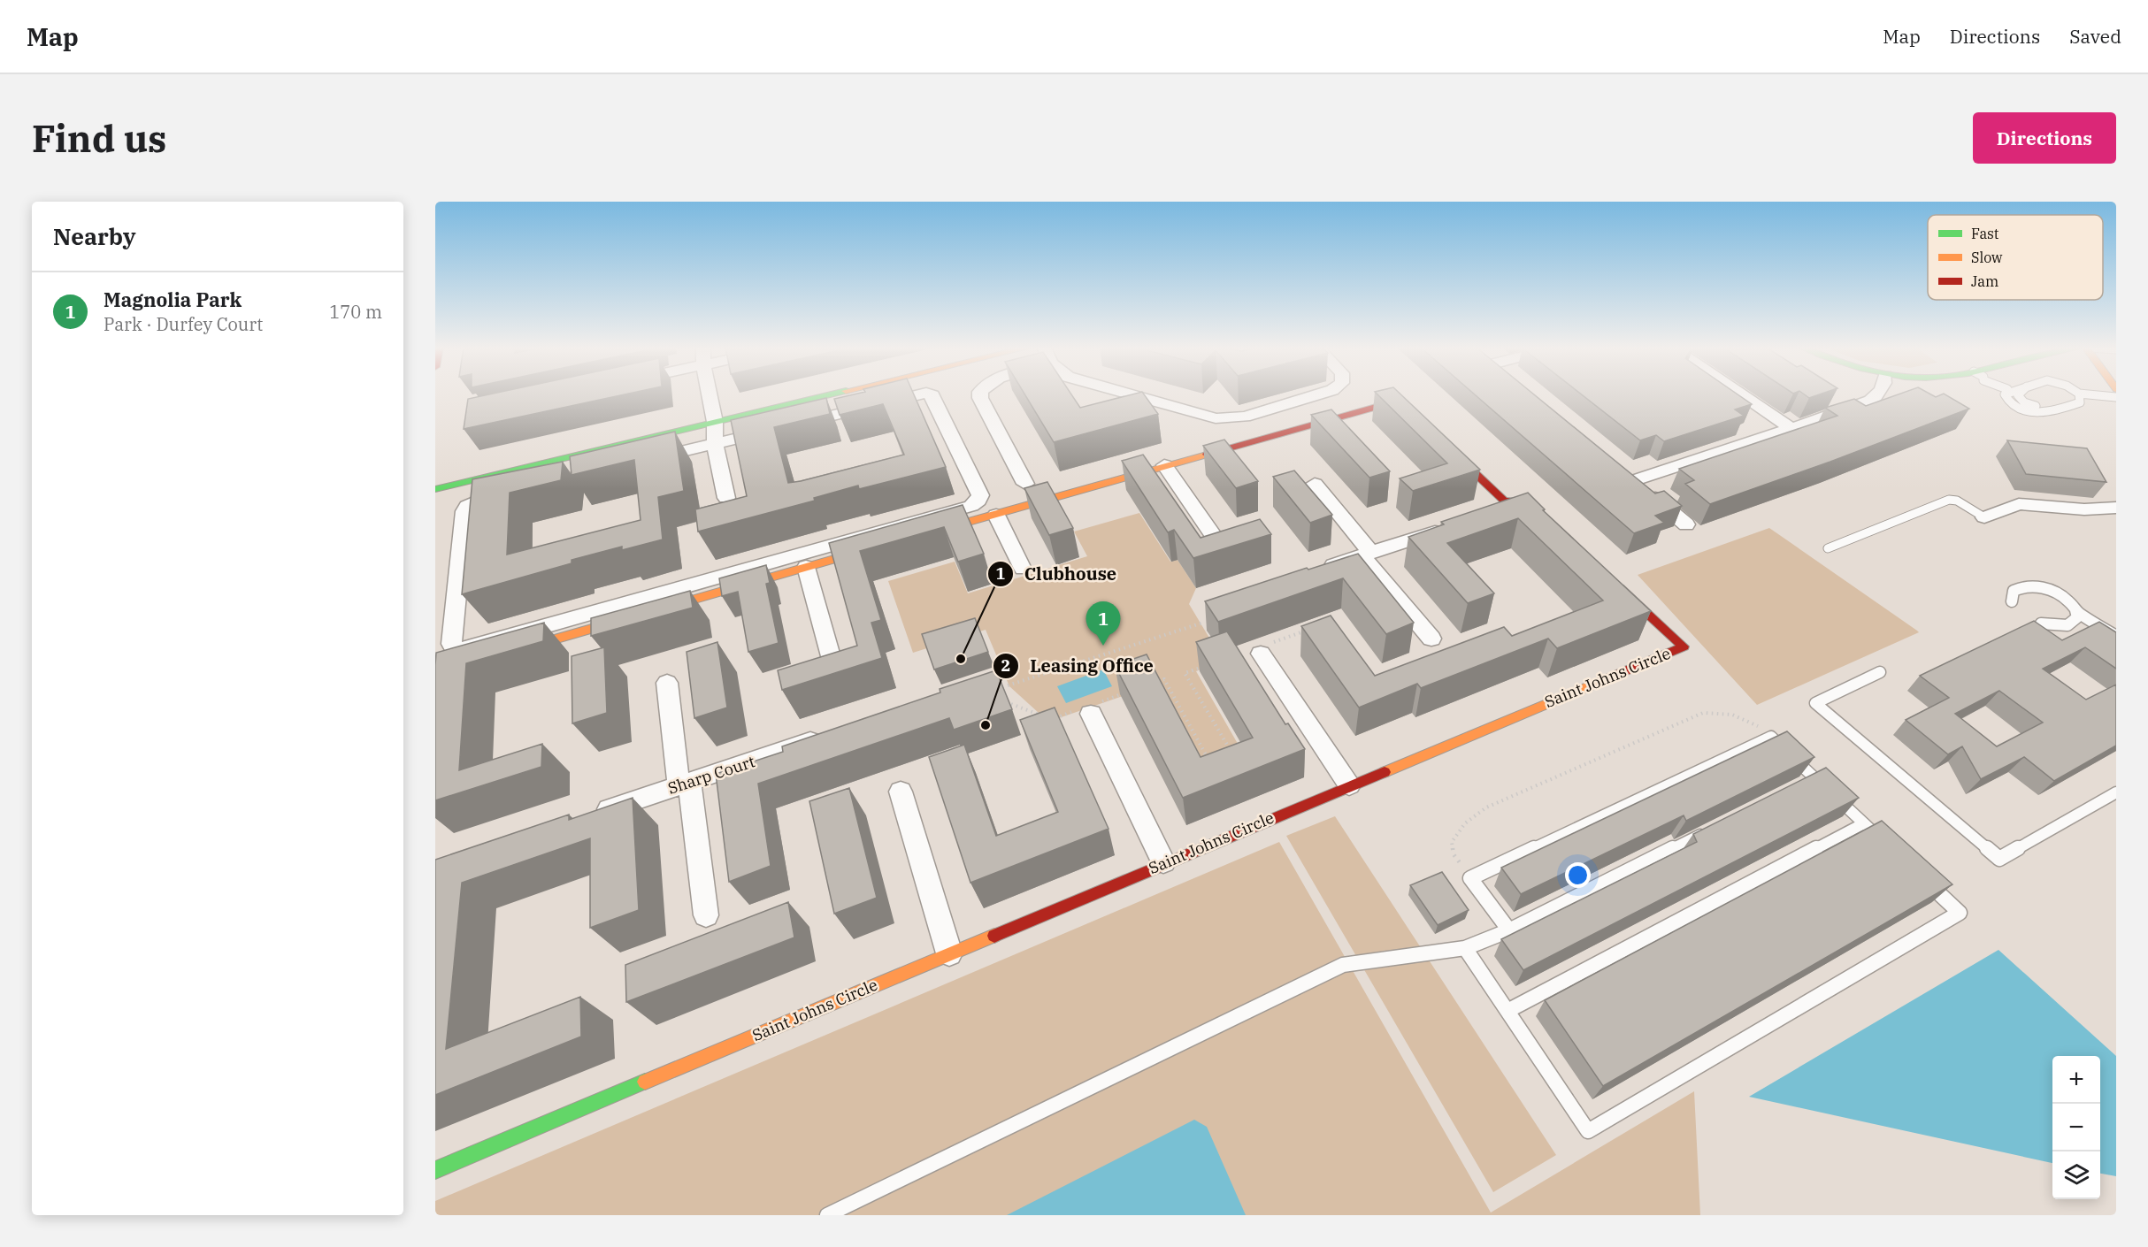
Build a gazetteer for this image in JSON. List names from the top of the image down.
{
  "streets": {
    "street": ["Saint Johns Circle", "Sharp Court"]
  },
  "places": ["Clubhouse", "Leasing Office"],
  "legend": ["Fast", "Slow", "Jam"],
  "page": {
    "header": "Map",
    "nav": ["Map", "Directions", "Saved"],
    "buttons": "Directions",
    "title": "Find us",
    "heading": "Nearby",
    "list": [
      {
        "mark": "1",
        "name": "Magnolia Park",
        "note": "Park · Durfey Court",
        "value": "170 m"
      }
    ],
    "pins": "1",
    "map_buttons": ["+", "−"]
  }
}
